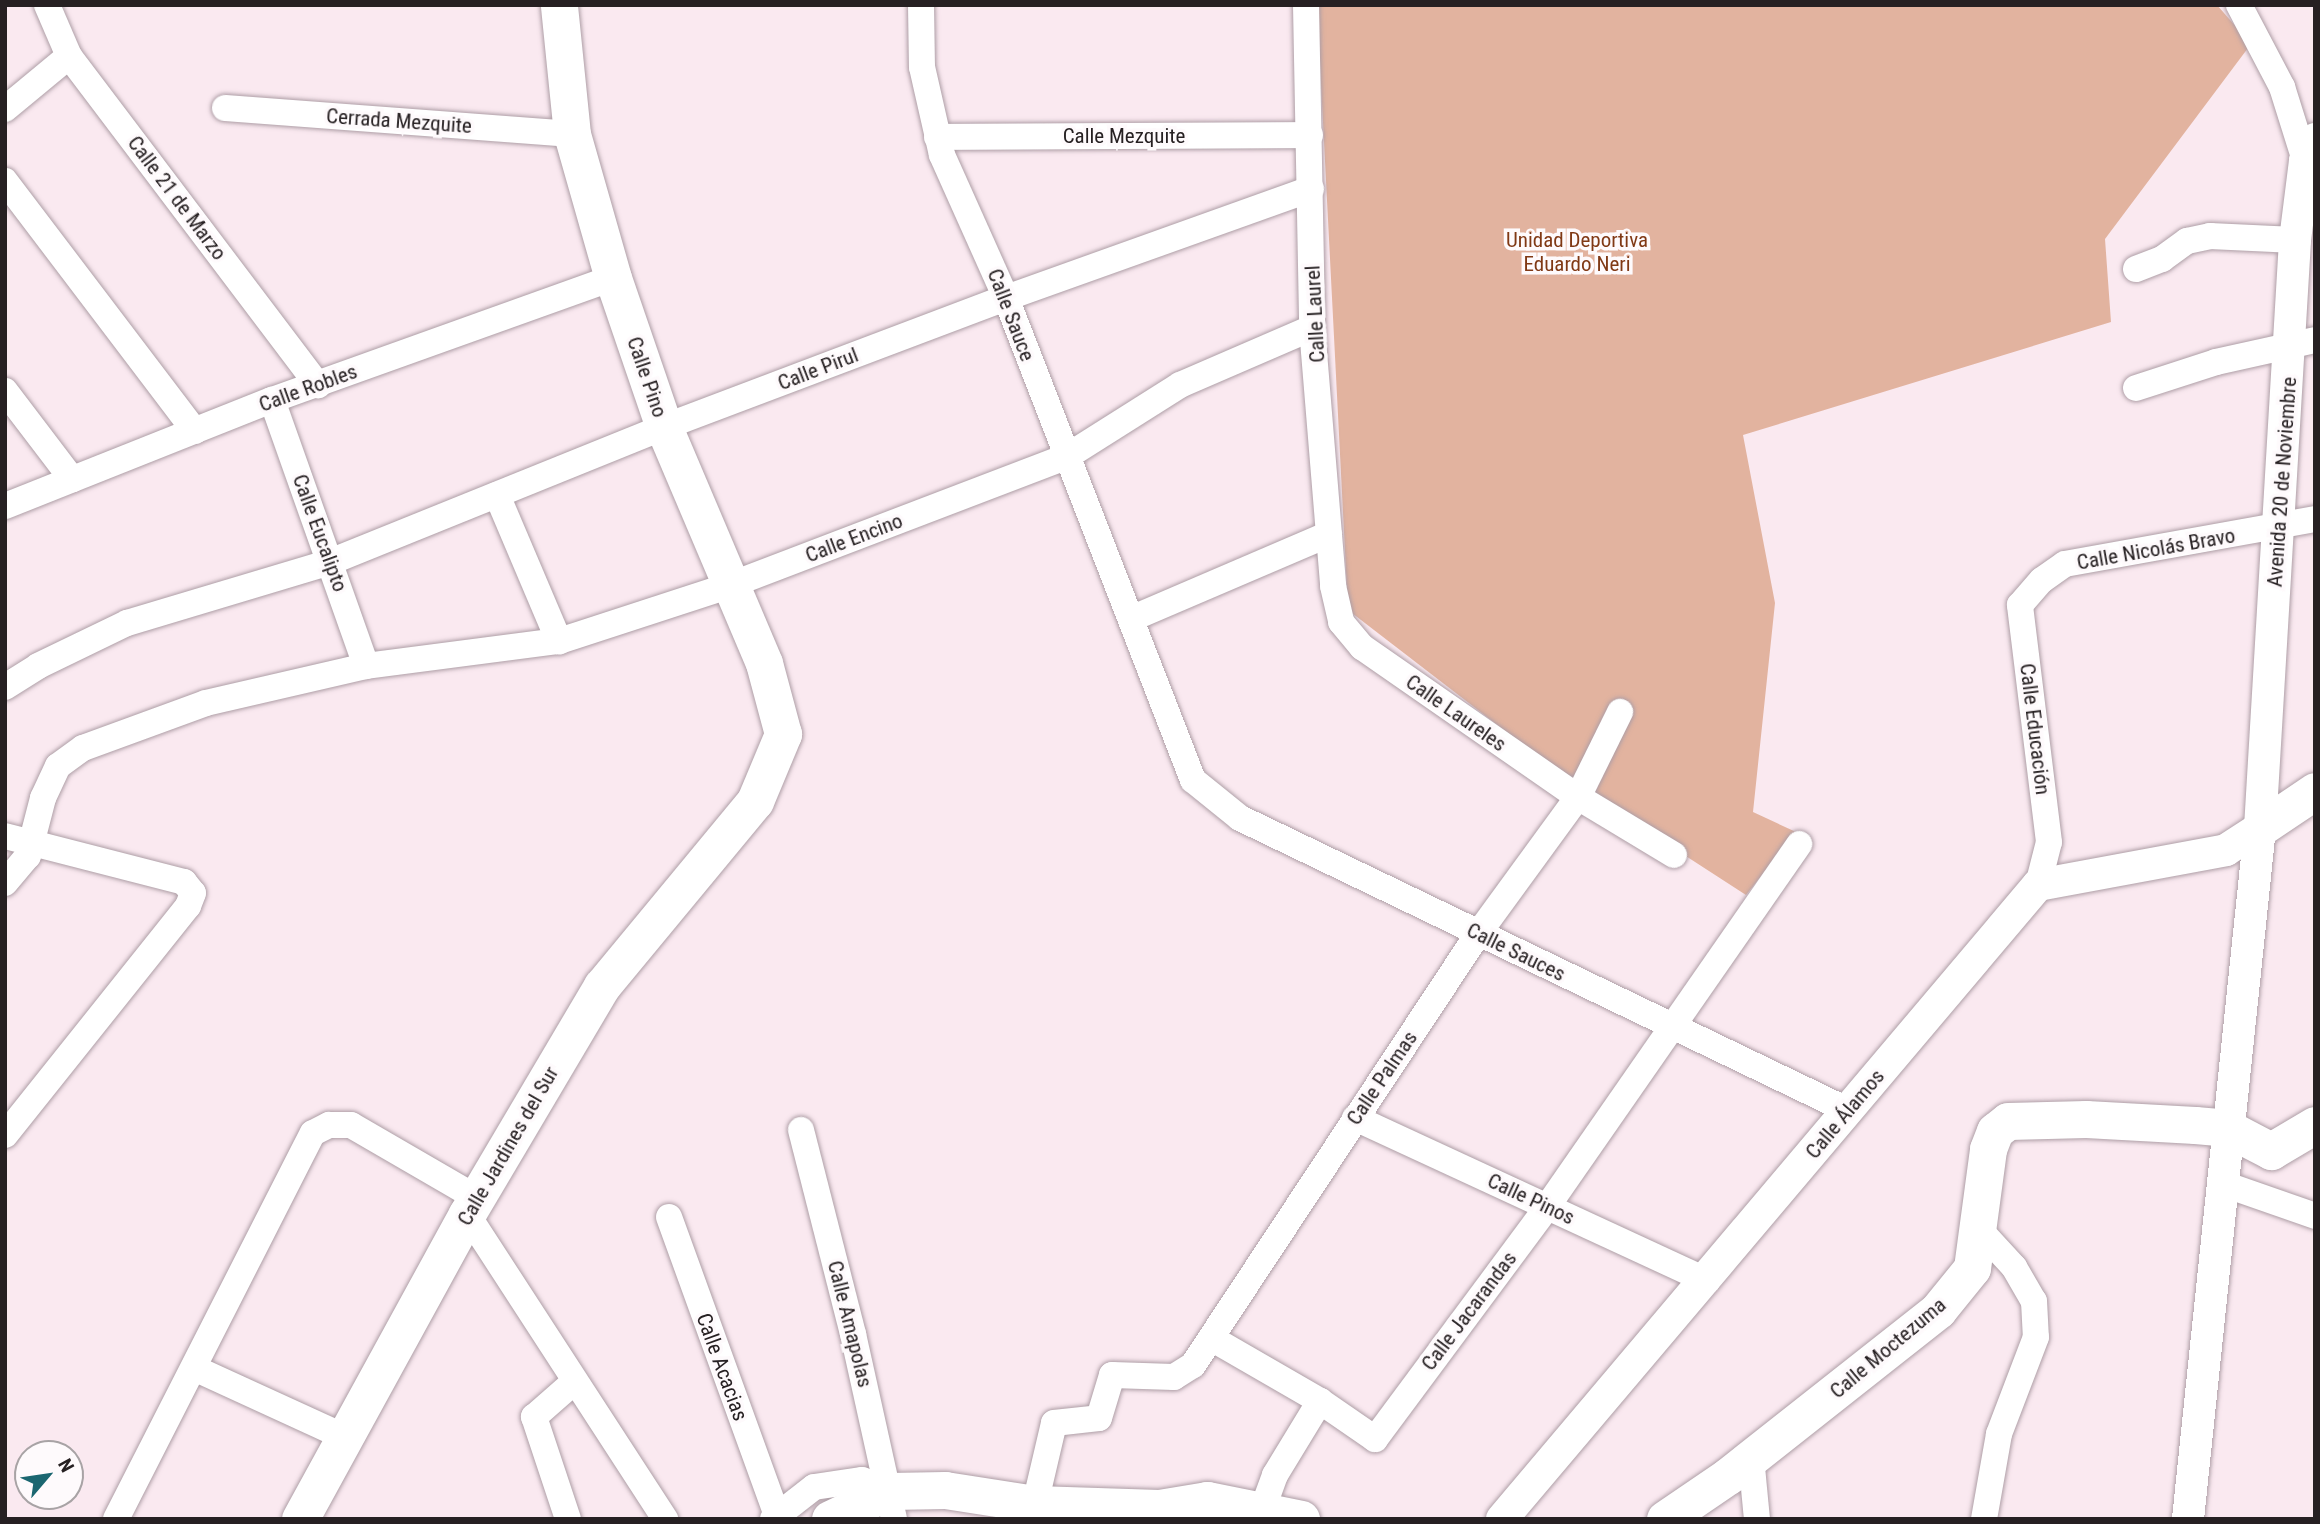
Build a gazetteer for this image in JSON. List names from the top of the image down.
{
  "streets": {
    "main road": ["Calle Pino", "Calle Jardines del Sur", "Calle Moctezuma"],
    "street": [
      "Cerrada Mezquite",
      "Calle Mezquite",
      "Calle 21 de Marzo",
      "Calle Laurel",
      "Calle Sauce",
      "Calle Pirul",
      "Calle Robles",
      "Avenida 20 de Noviembre",
      "Calle Eucalipto",
      "Calle Encino",
      "Calle Nicolás Bravo",
      "Calle Laureles",
      "Calle Educación",
      "Calle Sauces",
      "Calle Palmas",
      "Calle Álamos",
      "Calle Pinos",
      "Calle Jacarandas",
      "Calle Amapolas",
      "Calle Acacias"
    ]
  },
  "crossings": [
    ["Cerrada Mezquite", "Calle Pino"],
    ["Calle Mezquite", "Calle Laurel"],
    ["Calle Mezquite", "Calle Sauce"],
    ["Calle 21 de Marzo", "Calle Robles"],
    ["Calle Laurel", "Calle Pirul"],
    ["Calle Laurel", "Calle Encino"],
    ["Calle Laurel", "Calle Laureles"],
    ["Calle Sauce", "Calle Pirul"],
    ["Calle Sauce", "Calle Encino"],
    ["Calle Sauce", "Calle Sauces"],
    ["Calle Pirul", "Calle Pino"],
    ["Calle Pirul", "Calle Eucalipto"],
    ["Calle Pino", "Calle Robles"],
    ["Calle Pino", "Calle Encino"],
    ["Calle Pino", "Calle Jardines del Sur"],
    ["Calle Robles", "Calle Eucalipto"],
    ["Avenida 20 de Noviembre", "Calle Nicolás Bravo"],
    ["Avenida 20 de Noviembre", "Calle Moctezuma"],
    ["Calle Eucalipto", "Calle Encino"],
    ["Calle Nicolás Bravo", "Calle Educación"],
    ["Calle Laureles", "Calle Palmas"],
    ["Calle Educación", "Calle Álamos"],
    ["Calle Sauces", "Calle Palmas"],
    ["Calle Sauces", "Calle Álamos"],
    ["Calle Sauces", "Calle Jacarandas"],
    ["Calle Palmas", "Calle Pinos"],
    ["Calle Álamos", "Calle Pinos"],
    ["Calle Pinos", "Calle Jacarandas"]
  ],
  "parks": ["Unidad Deportiva Eduardo Neri"],
  "north": "top right"
}
